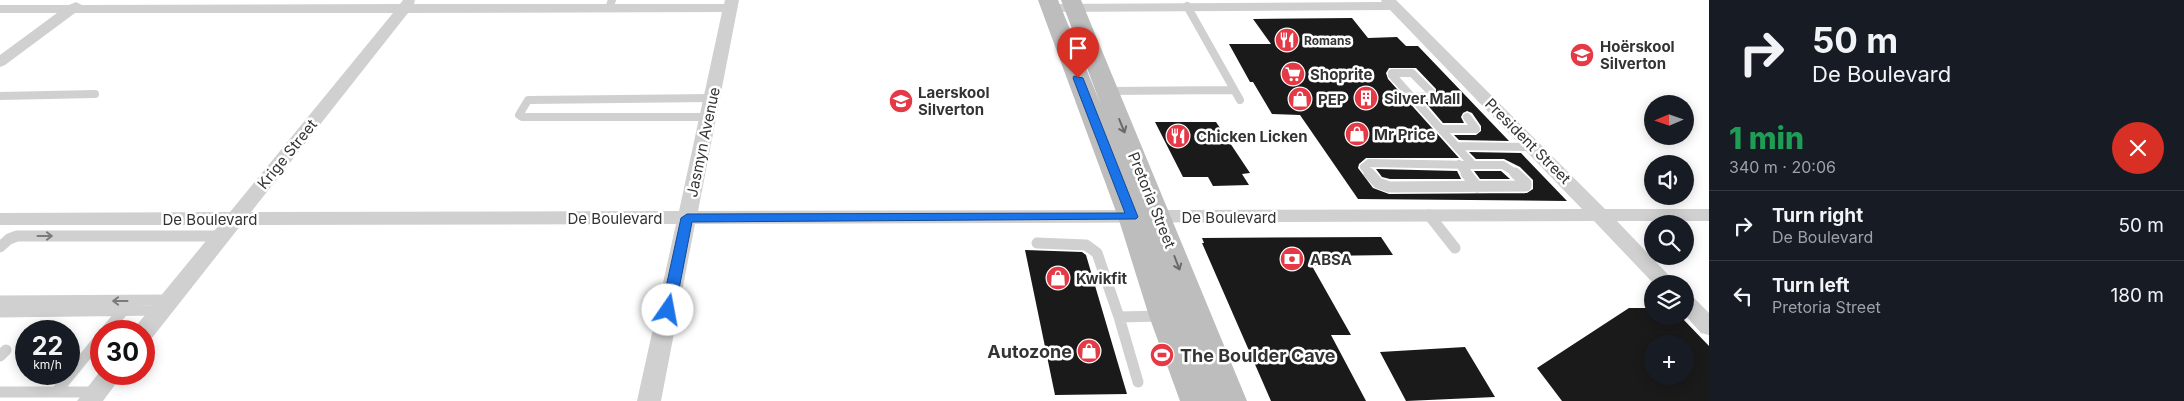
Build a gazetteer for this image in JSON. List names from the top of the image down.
{
  "streets": {
    "main road": ["Pretoria Street"],
    "street": [
      "President Street",
      "Jasmyn Avenue",
      "Krige Street",
      "De Boulevard"
    ]
  },
  "crossings": [
    ["President Street", "De Boulevard"],
    ["Jasmyn Avenue", "De Boulevard"],
    ["Krige Street", "De Boulevard"],
    ["Pretoria Street", "De Boulevard"]
  ],
  "places": {
    "restaurant": ["Romans", "Chicken Licken"],
    "school or university": ["Hoërskool Silverton", "Laerskool Silverton"],
    "supermarket": ["Shoprite"],
    "building": ["Silver Mall"],
    "shop": [
      "PEP",
      "Mr Price",
      "Kwikfit",
      "Autozone"
    ],
    "bank": ["ABSA"],
    "sports": ["The Boulder Cave"]
  },
  "north": "left",
  "page": {
    "turn": ["50 m", "De Boulevard"],
    "map_buttons": "+",
    "heading": ["1 min", "340 m · 20:06"],
    "list": [
      {
        "name": "Turn right",
        "note": "De Boulevard",
        "value": "50 m"
      },
      {
        "name": "Turn left",
        "note": "Pretoria Street",
        "value": "180 m"
      }
    ],
    "speed": "22 km/h",
    "limit": "30"
  }
}
